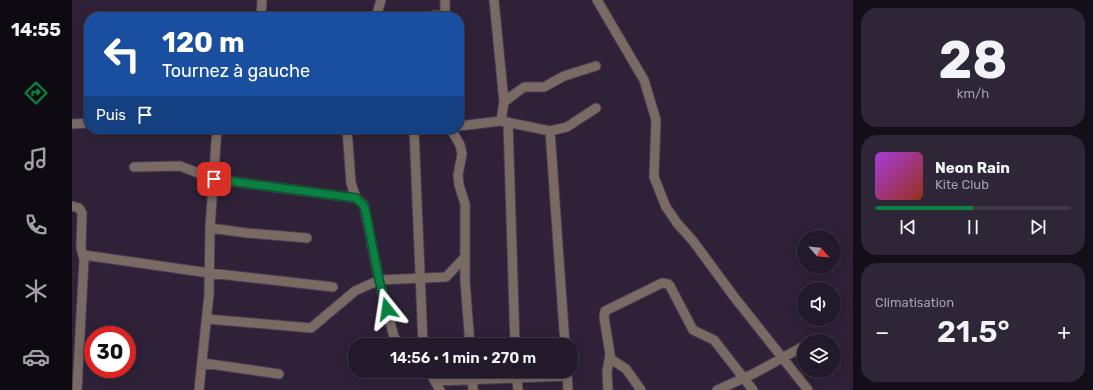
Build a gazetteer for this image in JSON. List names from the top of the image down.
{
  "north": "bottom right",
  "page": {
    "tabs": "14:55",
    "tile": [
      ["28", "km/h"],
      "Climatisation"
    ],
    "turn": ["120 m", "Tournez à gauche"],
    "then": "Puis",
    "song": ["Neon Rain", "Kite Club"],
    "heat": ["−", "21.5°", "+"],
    "limit": "30",
    "trip": "14:56 · 1 min · 270 m"
  }
}
